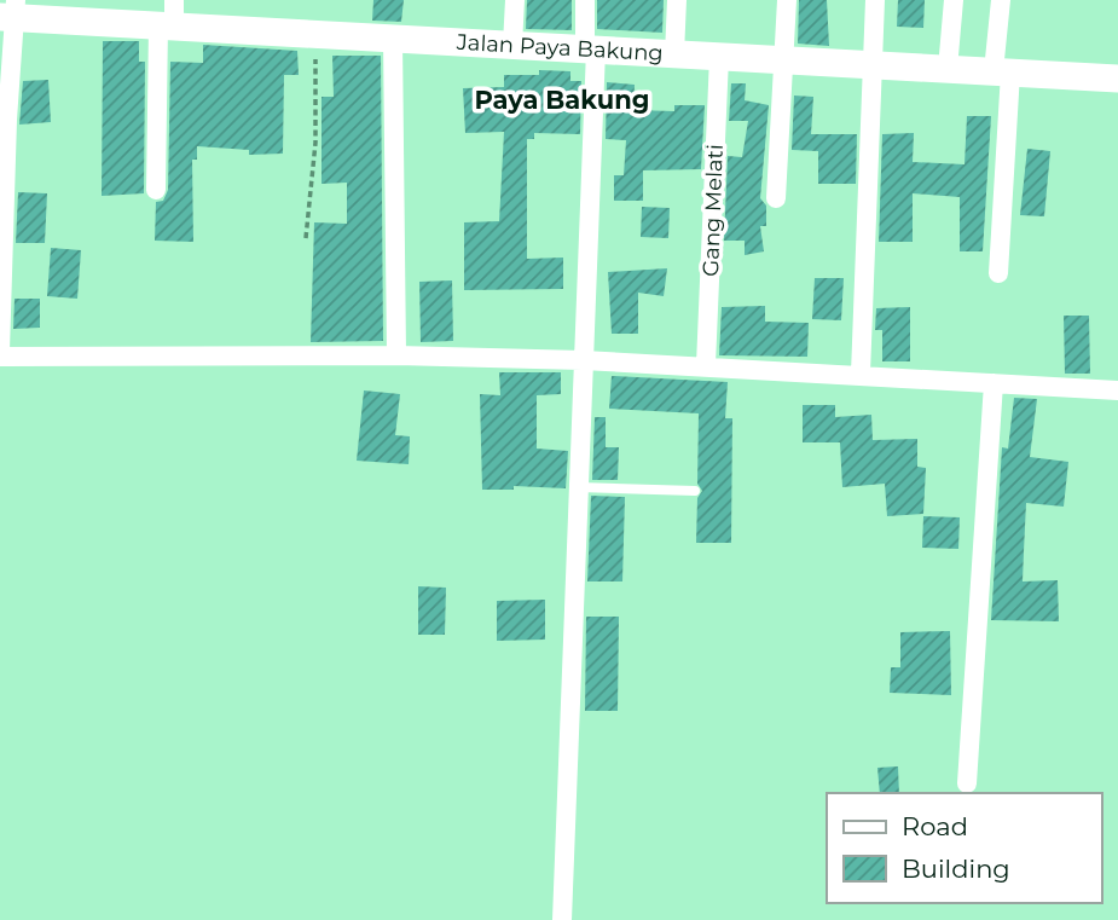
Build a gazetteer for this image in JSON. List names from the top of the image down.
{
  "streets": {
    "main road": ["Jalan Paya Bakung"],
    "street": ["Gang Melati"]
  },
  "crossings": [
    ["Jalan Paya Bakung", "Gang Melati"]
  ],
  "districts": ["Paya Bakung"],
  "legend": ["Road", "Building"]
}
